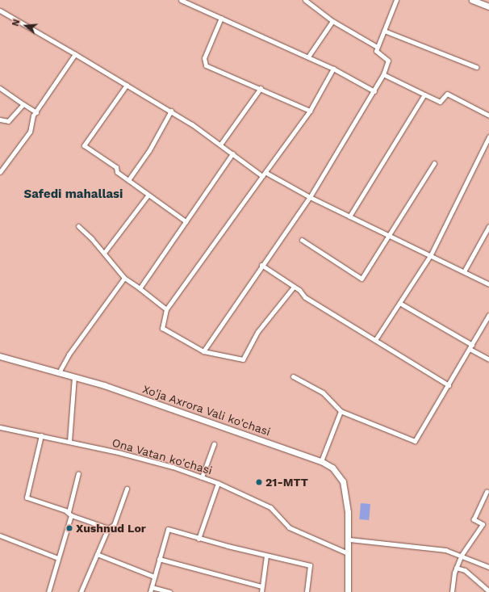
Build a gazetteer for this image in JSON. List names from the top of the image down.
{
  "streets": {
    "street": ["Xo'ja Axrora Vali ko'chasi", "Ona Vatan ko'chasi"]
  },
  "crossings": [
    ["Xo'ja Axrora Vali ko'chasi", "Ona Vatan ko'chasi"]
  ],
  "districts": ["Safedi mahallasi"],
  "places": ["21-MTT", "Xushnud Lor"],
  "north": "left"
}
